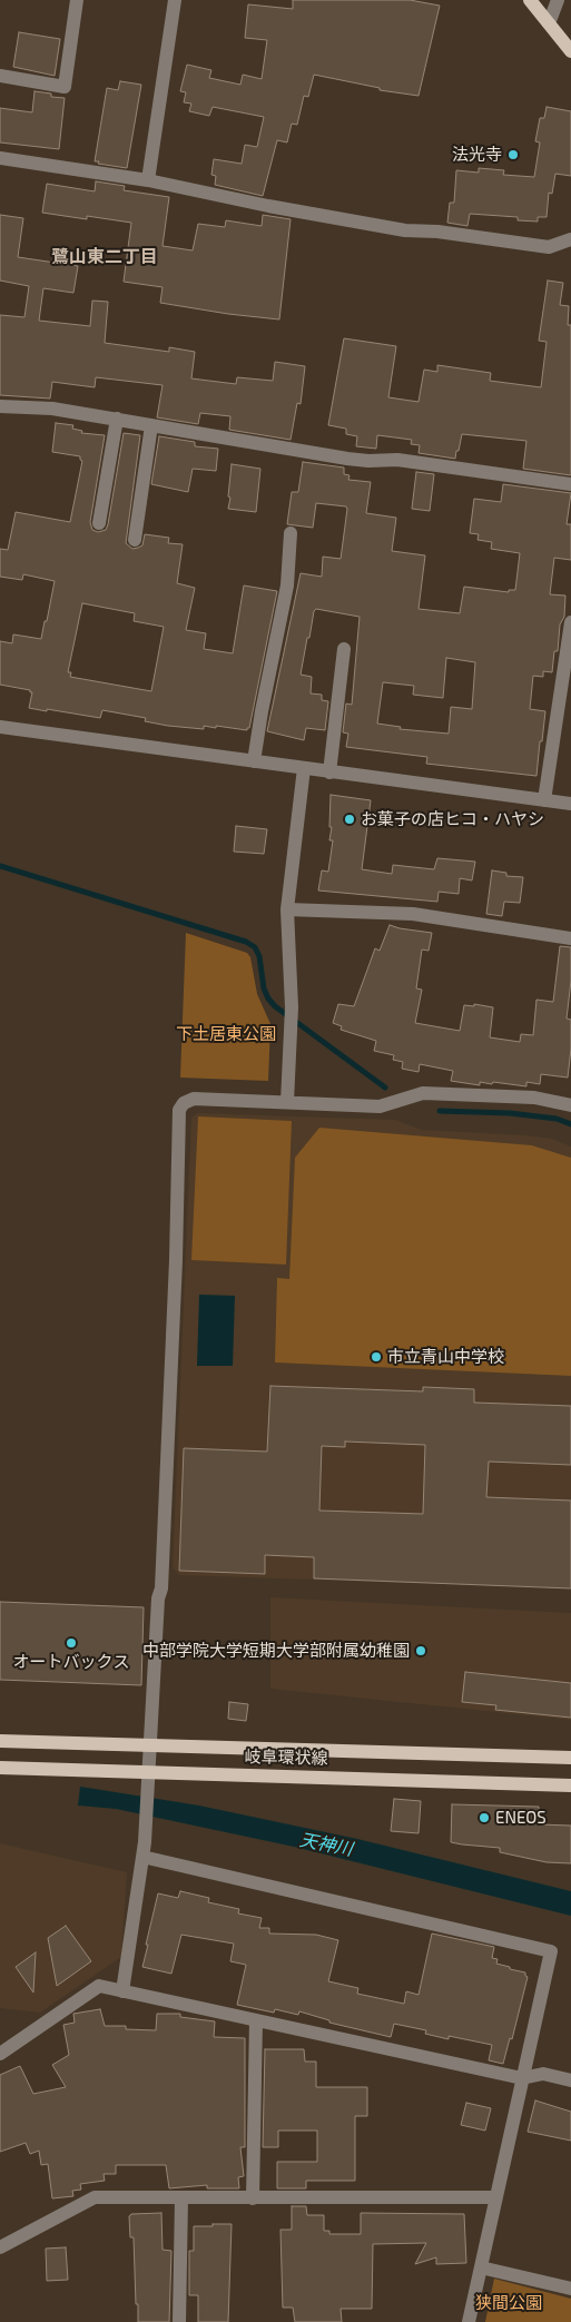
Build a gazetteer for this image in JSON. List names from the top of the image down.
{
  "streets": {
    "main road": ["岐阜環状線"]
  },
  "districts": ["鷺山東二丁目"],
  "water": ["天神川"],
  "parks": ["下土居東公園", "狭間公園"],
  "places": [
    "法光寺",
    "お菓子の店ヒコ・ハヤシ",
    "市立青山中学校",
    "オートバックス",
    "中部学院大学短期大学部附属幼稚園",
    "ENEOS"
  ]
}
